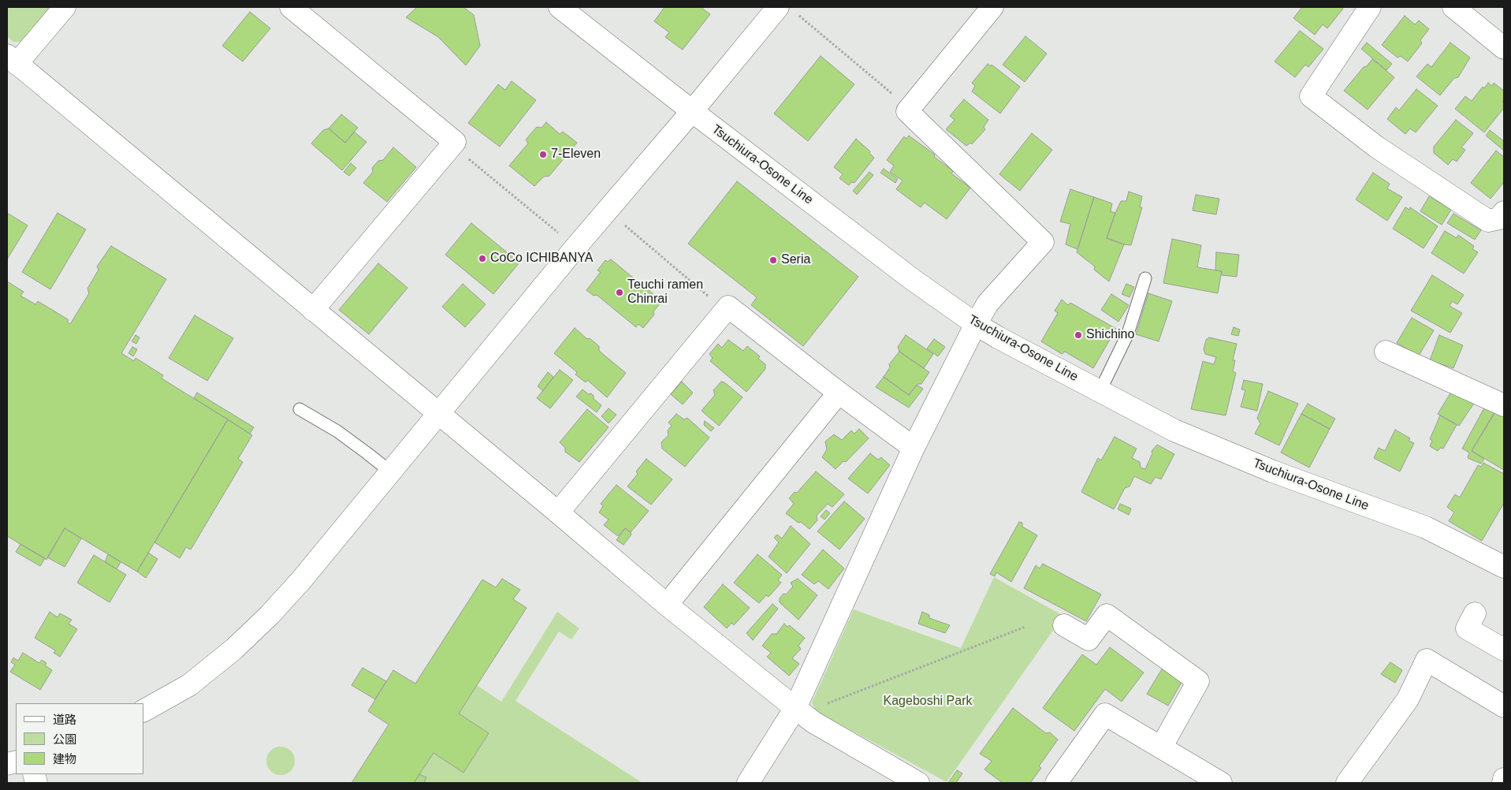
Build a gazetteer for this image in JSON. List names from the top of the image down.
{
  "streets": {
    "street": ["Tsuchiura-Osone Line"]
  },
  "parks": ["Kageboshi Park"],
  "places": [
    "7-Eleven",
    "CoCo ICHIBANYA",
    "Seria",
    "Teuchi ramen Chinrai",
    "Shichino"
  ],
  "legend": ["道路", "公園", "建物"]
}
